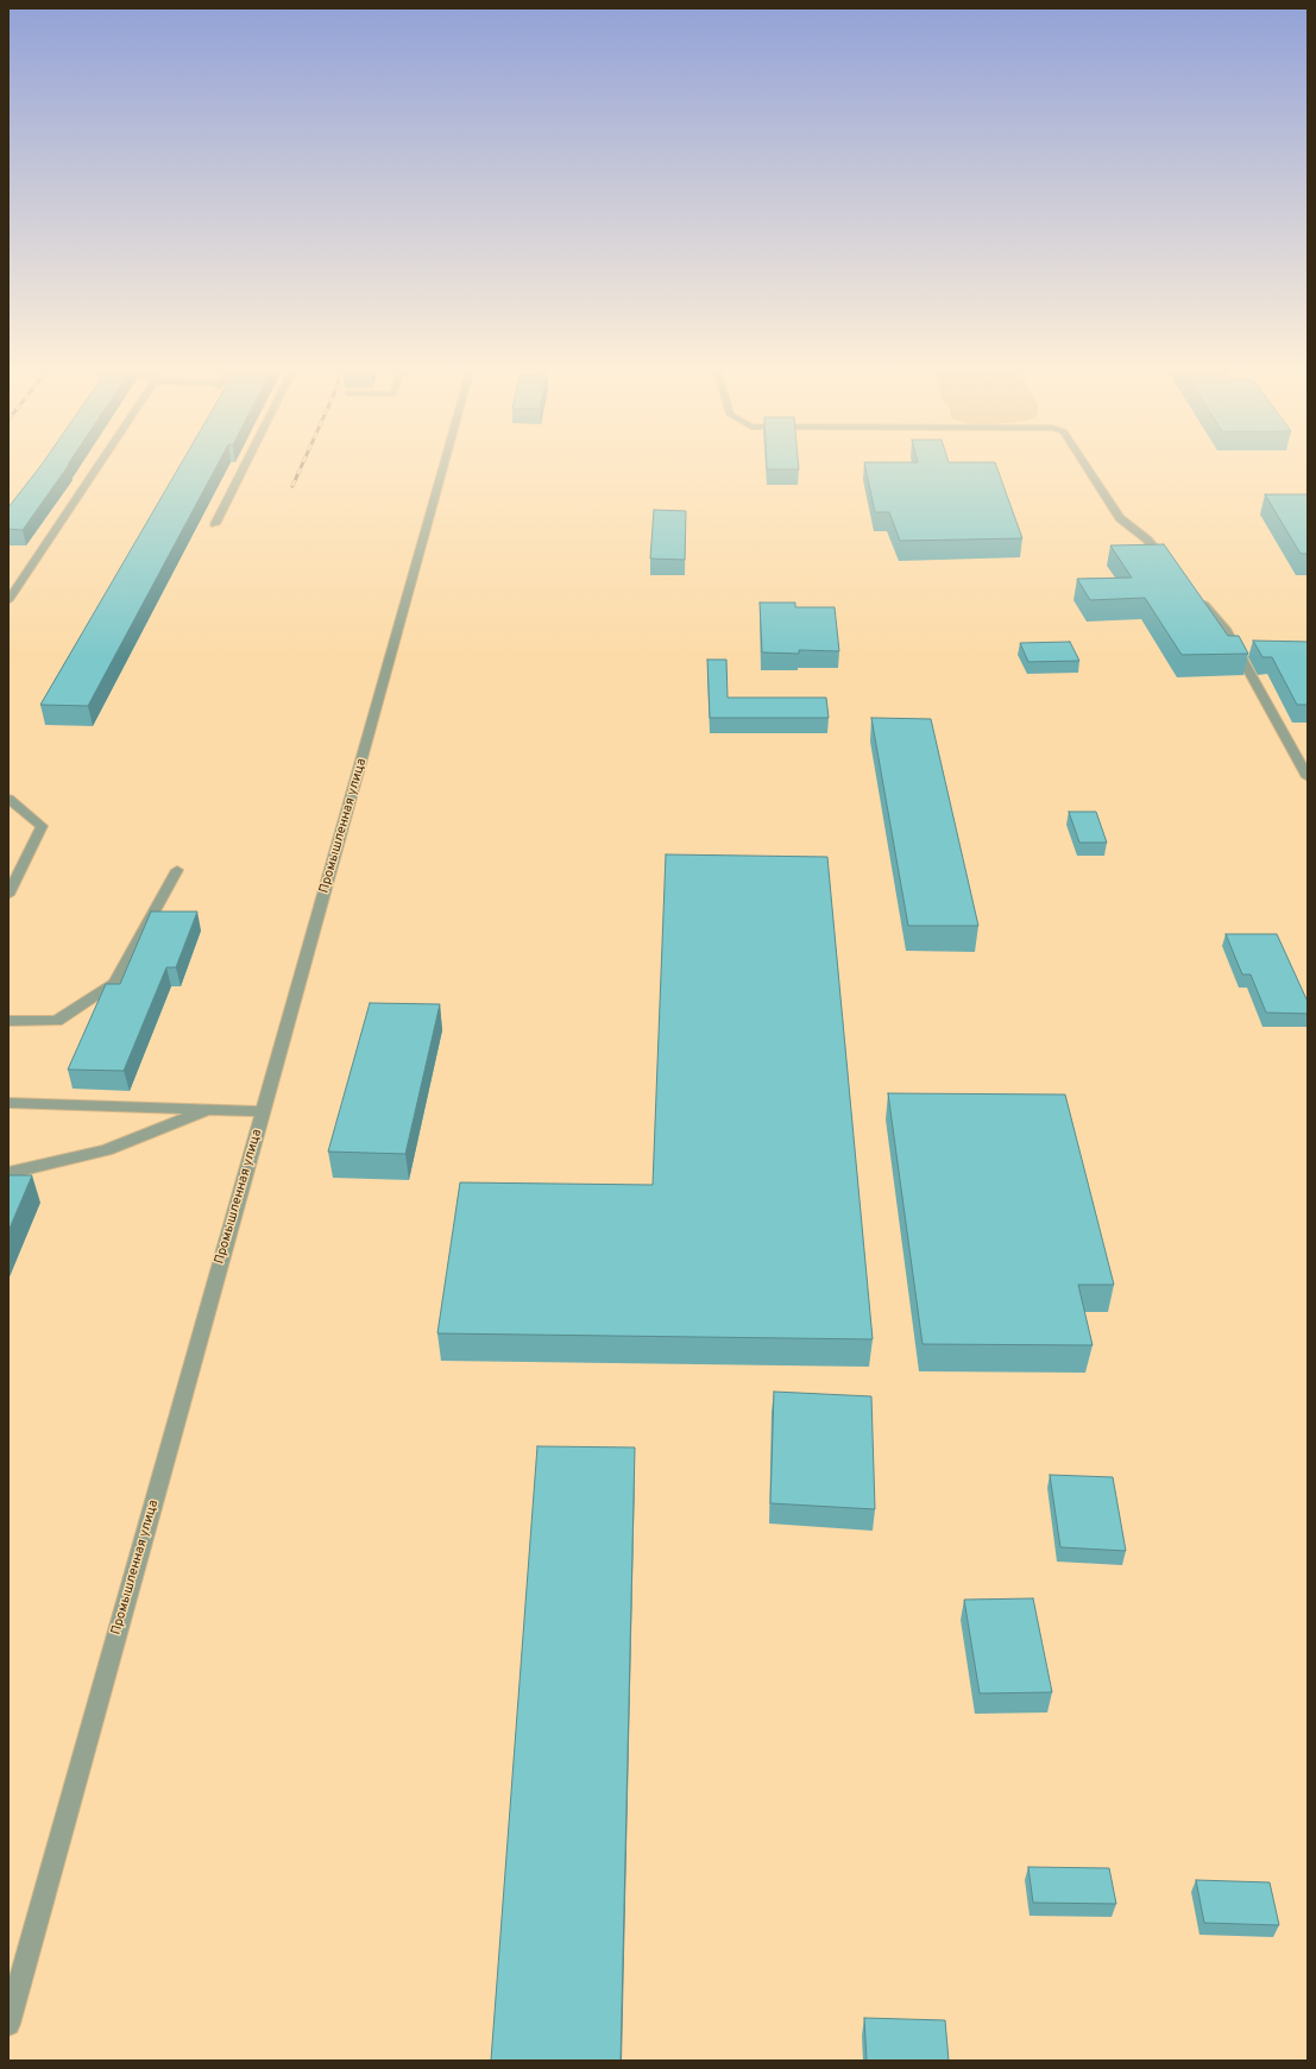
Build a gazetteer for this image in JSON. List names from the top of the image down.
{
  "streets": {
    "street": ["Промышленная улица"]
  }
}
